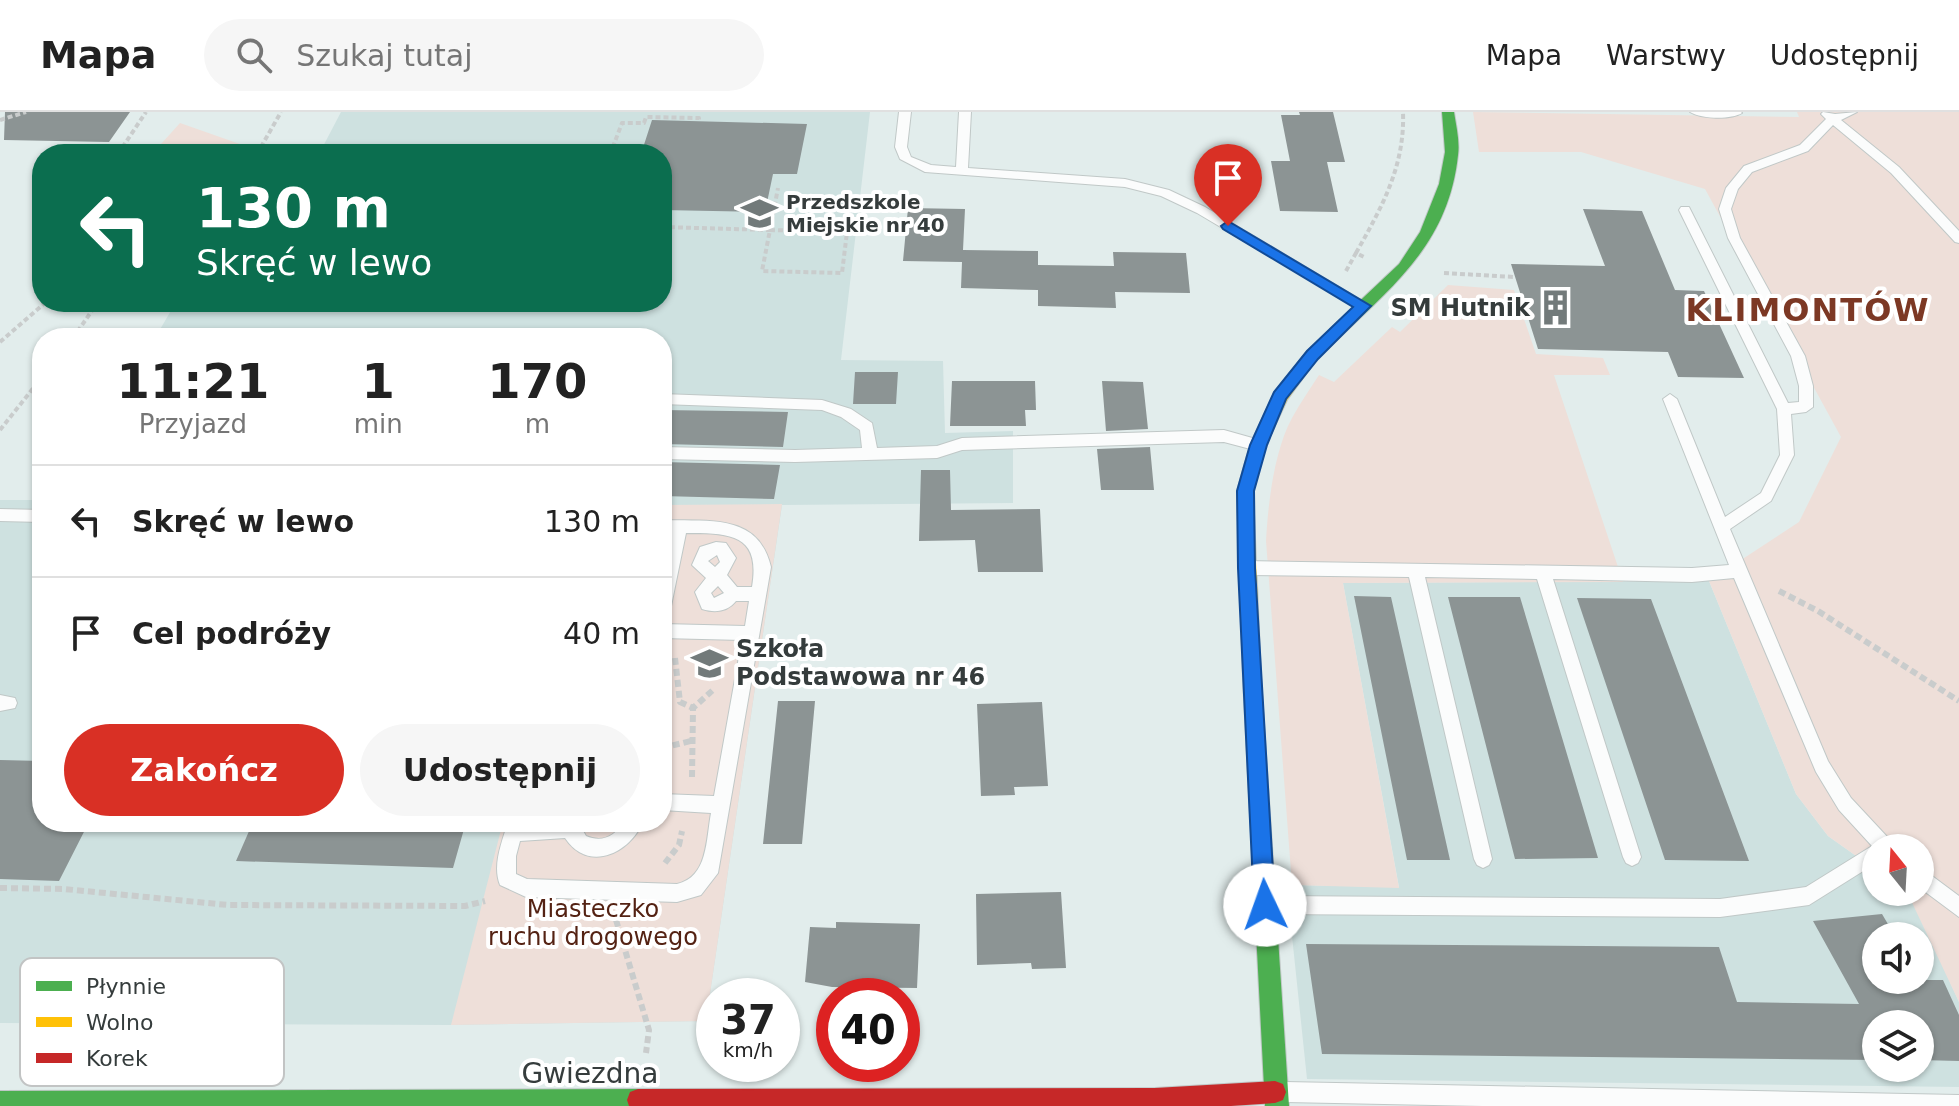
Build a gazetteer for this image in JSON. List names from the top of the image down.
{
  "streets": {
    "street": ["Gwiezdna"]
  },
  "districts": ["KLIMONTÓW"],
  "parks": ["Miasteczko ruchu drogowego"],
  "places": {
    "school or university": ["Przedszkole Miejskie nr 40", "Szkoła Podstawowa nr 46"],
    "building": ["SM Hutnik"]
  },
  "legend": ["Płynnie", "Wolno", "Korek"],
  "north": "top",
  "page": {
    "header": "Mapa",
    "search": "Szukaj tutaj",
    "nav": ["Mapa", "Warstwy", "Udostępnij"],
    "turn": ["130 m", "Skręć w lewo"],
    "eta": [
      "11:21",
      "Przyjazd",
      "1",
      "min",
      "170",
      "m"
    ],
    "list": [
      {
        "name": "Skręć w lewo",
        "value": "130 m"
      },
      {
        "name": "Cel podróży",
        "value": "40 m"
      }
    ],
    "buttons": ["Zakończ", "Udostępnij"],
    "speed": "37 km/h",
    "limit": "40"
  }
}
